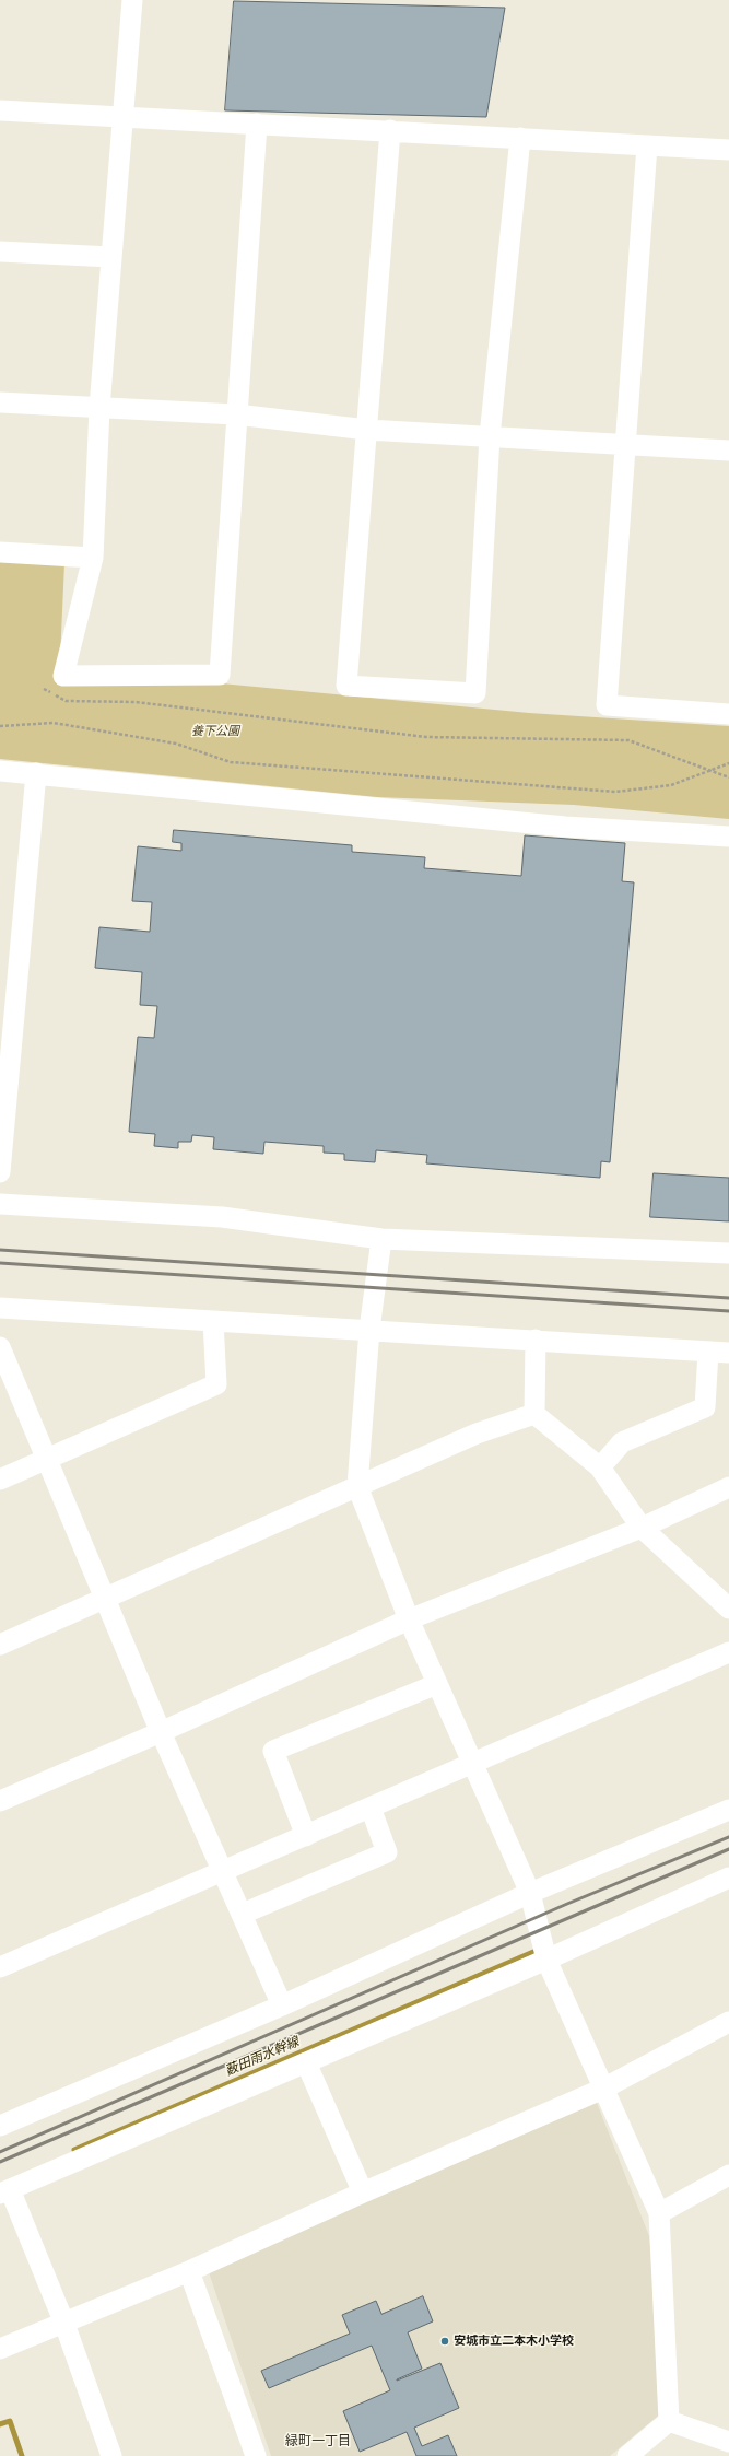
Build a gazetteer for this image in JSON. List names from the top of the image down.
{
  "districts": ["緑町一丁目"],
  "water": ["薮田雨水幹線"],
  "parks": ["養下公園"],
  "places": ["安城市立二本木小学校"]
}
